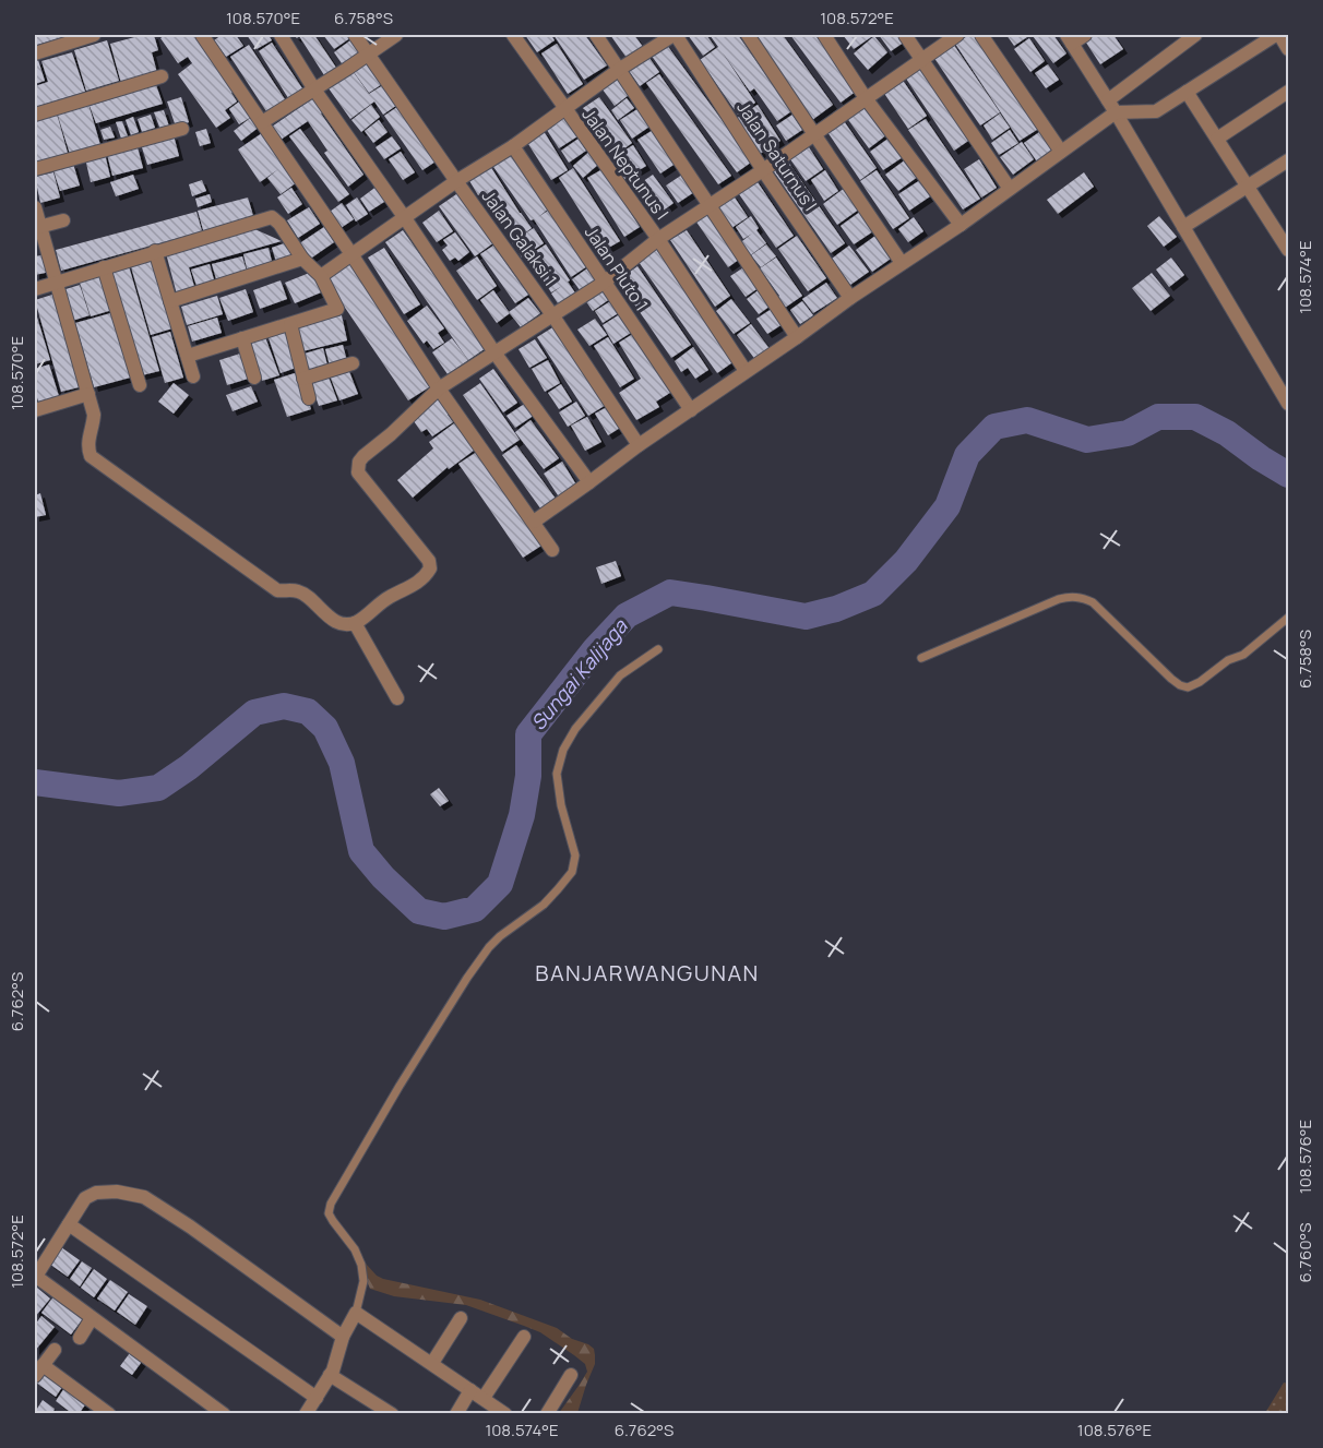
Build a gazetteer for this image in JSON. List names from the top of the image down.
{
  "streets": {
    "street": [
      "Jalan Saturnus I",
      "Jalan Neptunus I",
      "Jalan Galaksi 1",
      "Jalan Pluto 1"
    ]
  },
  "districts": ["BANJARWANGUNAN"],
  "water": ["Sungai Kalijaga"],
  "coordinates": [
    "108.570°E",
    "6.758°S",
    "108.572°E",
    "108.574°E",
    "6.762°S",
    "108.576°E",
    "6.760°S"
  ]
}
